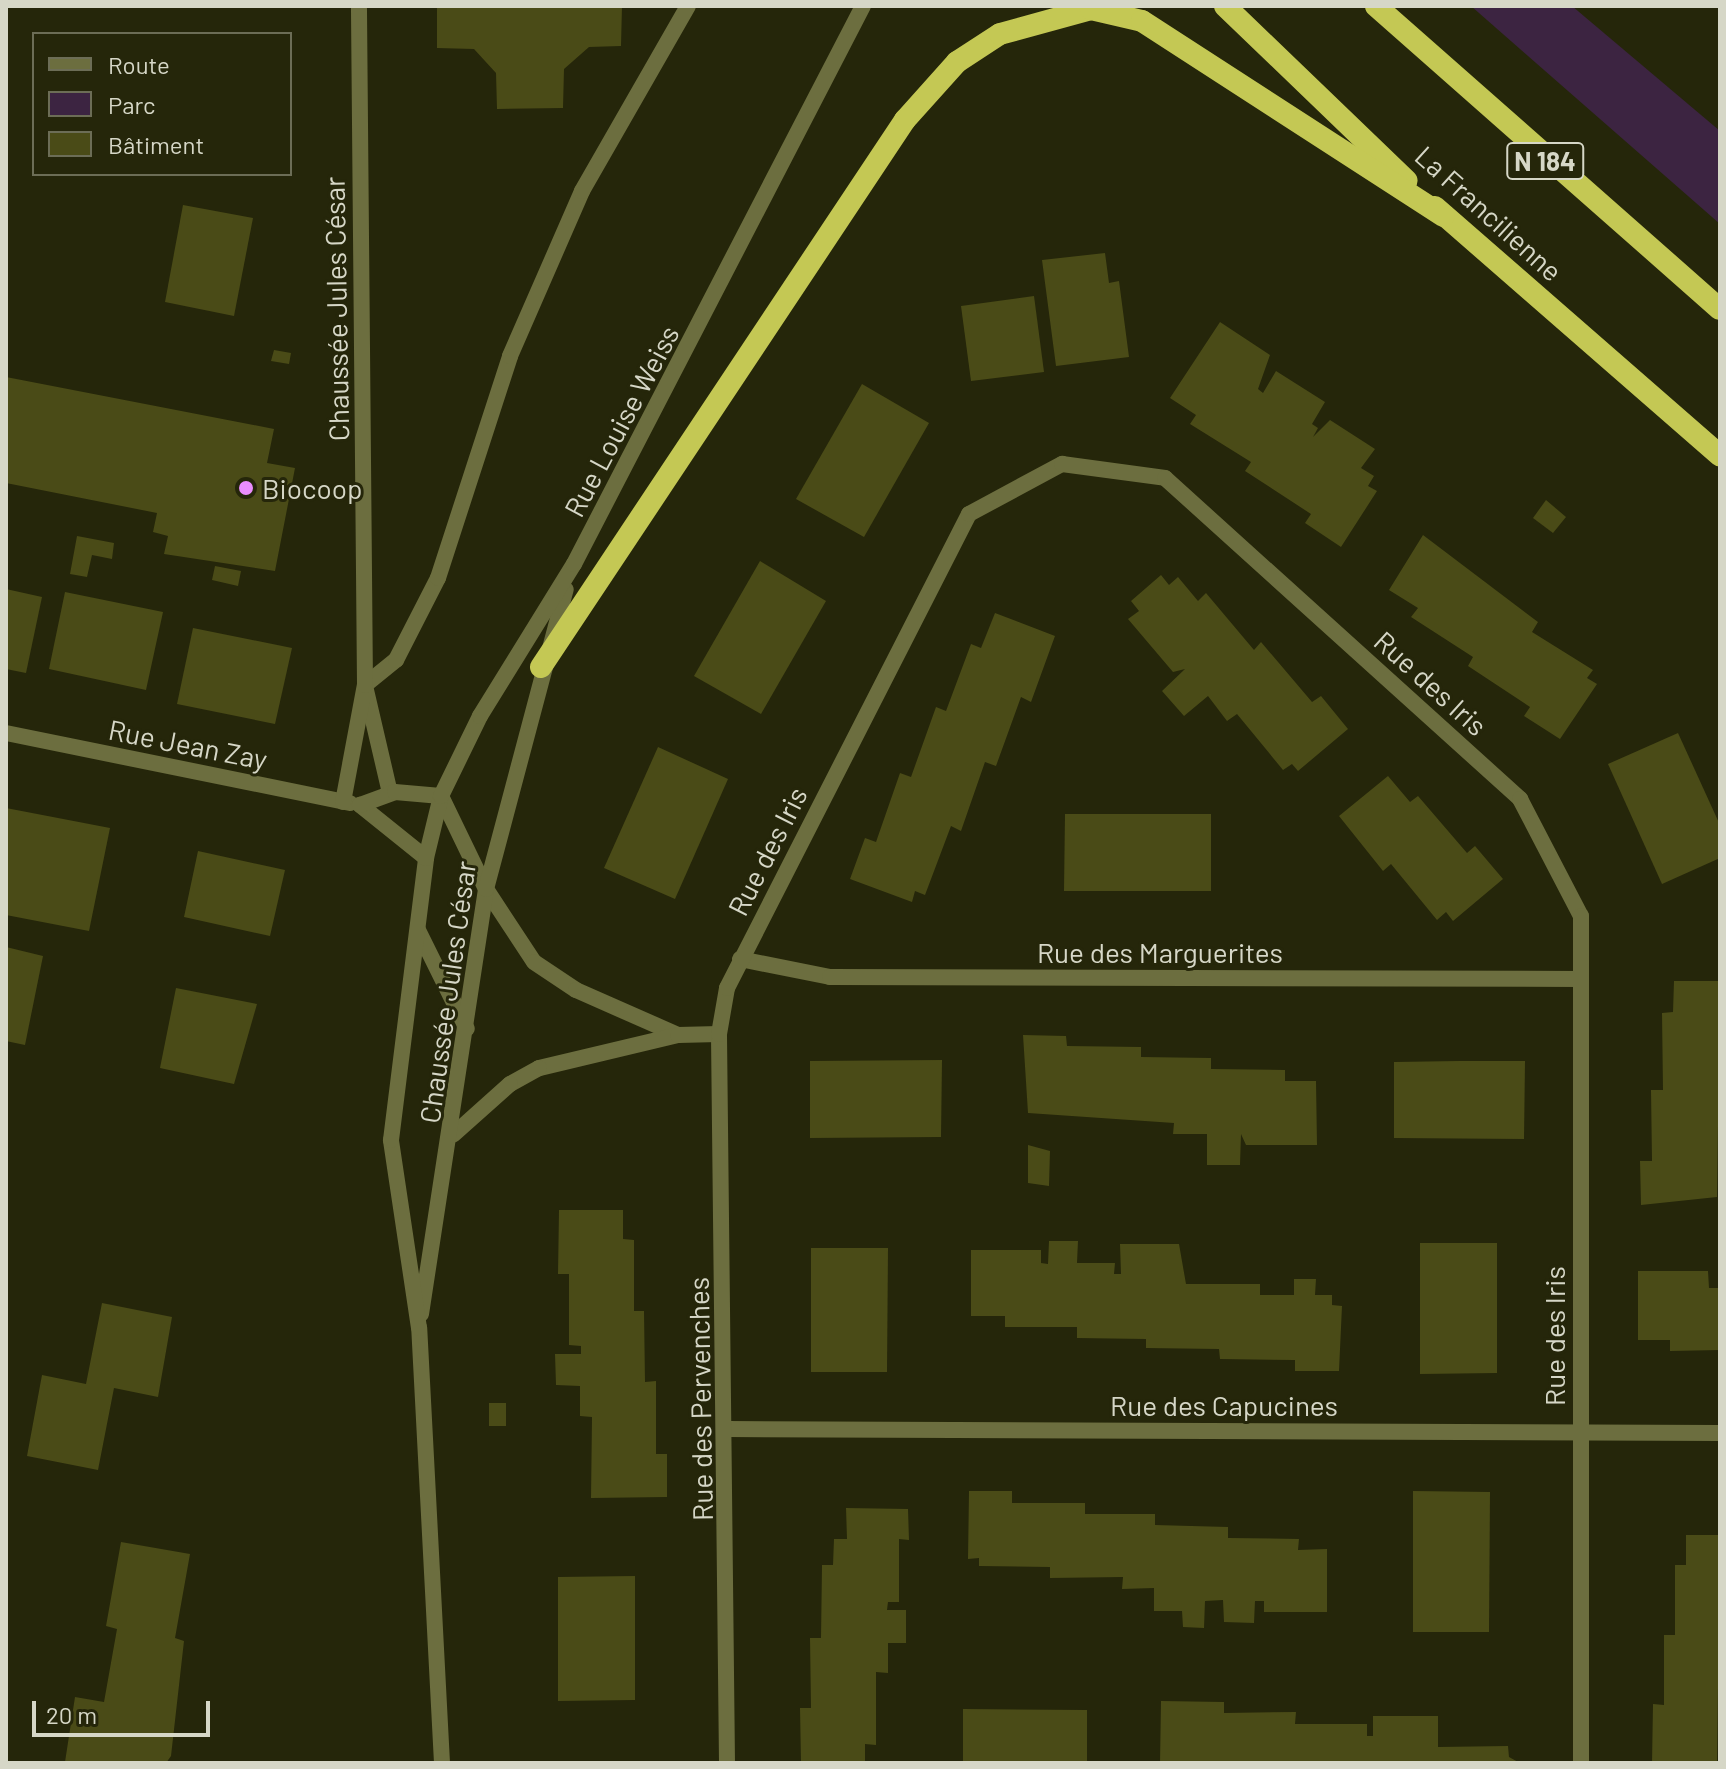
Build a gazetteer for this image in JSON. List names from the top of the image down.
{
  "streets": {
    "highway": ["N 184", "La Francilienne"],
    "street": [
      "Chaussée Jules César",
      "Rue Louise Weiss",
      "Rue des Iris",
      "Rue Jean Zay",
      "Rue des Marguerites",
      "Rue des Pervenches",
      "Rue des Capucines"
    ]
  },
  "crossings": [
    ["Chaussée Jules César", "Rue Louise Weiss"],
    ["Chaussée Jules César", "Rue Jean Zay"],
    ["Rue des Iris", "Rue des Marguerites"],
    ["Rue des Iris", "Rue des Pervenches"],
    ["Rue des Iris", "Rue des Capucines"],
    ["Rue des Pervenches", "Rue des Capucines"]
  ],
  "places": ["Biocoop"],
  "legend": ["Route", "Parc", "Bâtiment"],
  "scale_bar": "20 m"
}
